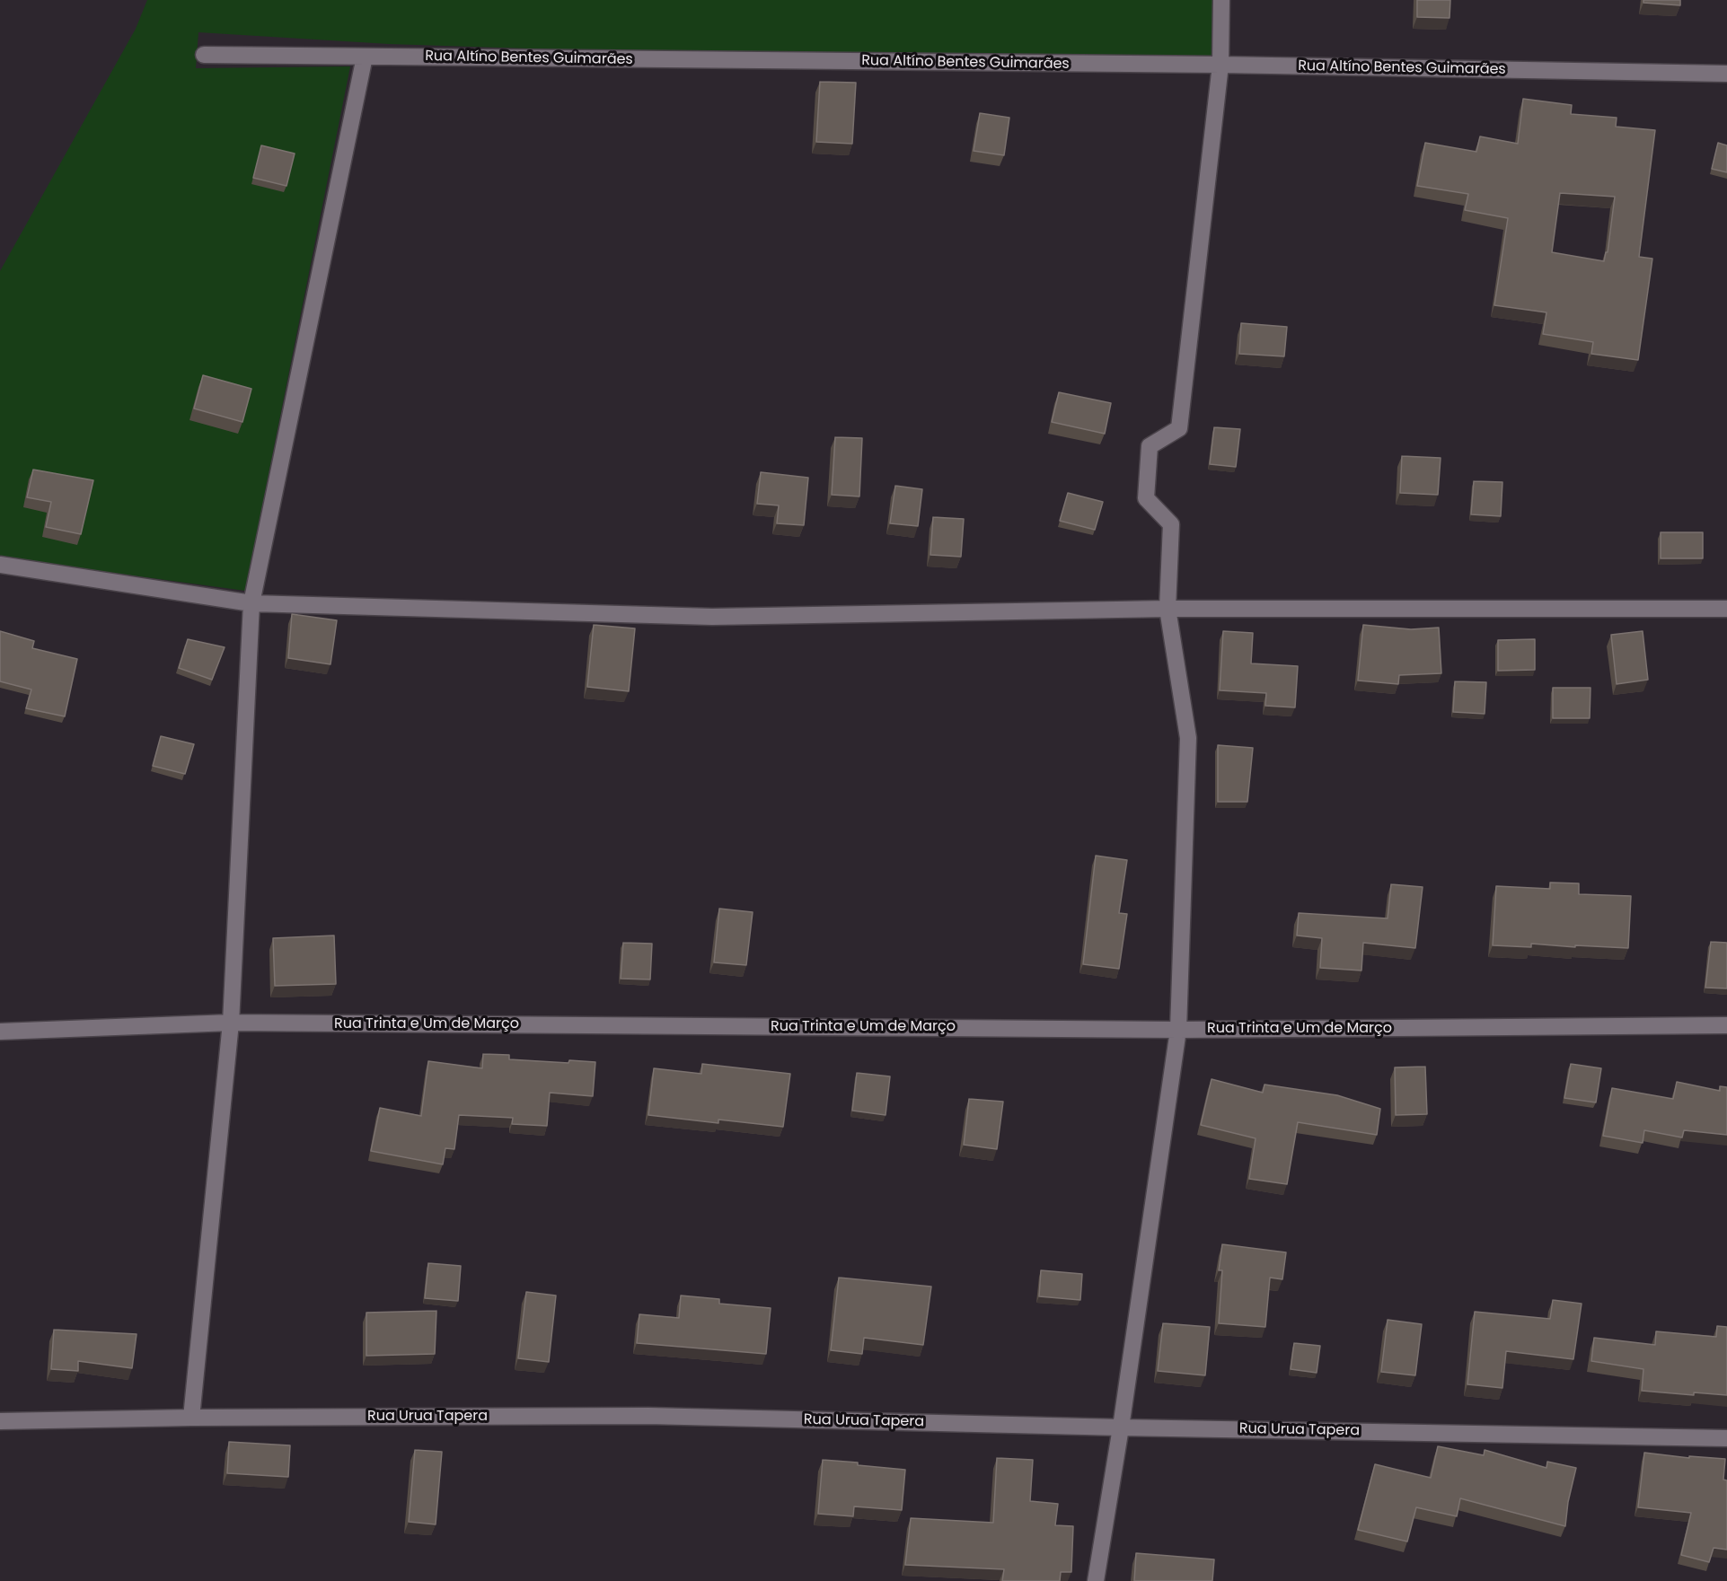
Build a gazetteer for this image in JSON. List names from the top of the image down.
{
  "streets": {
    "street": ["Rua Altíno Bentes Guimarães", "Rua Trinta e Um de Março", "Rua Urua Tapera"]
  }
}
